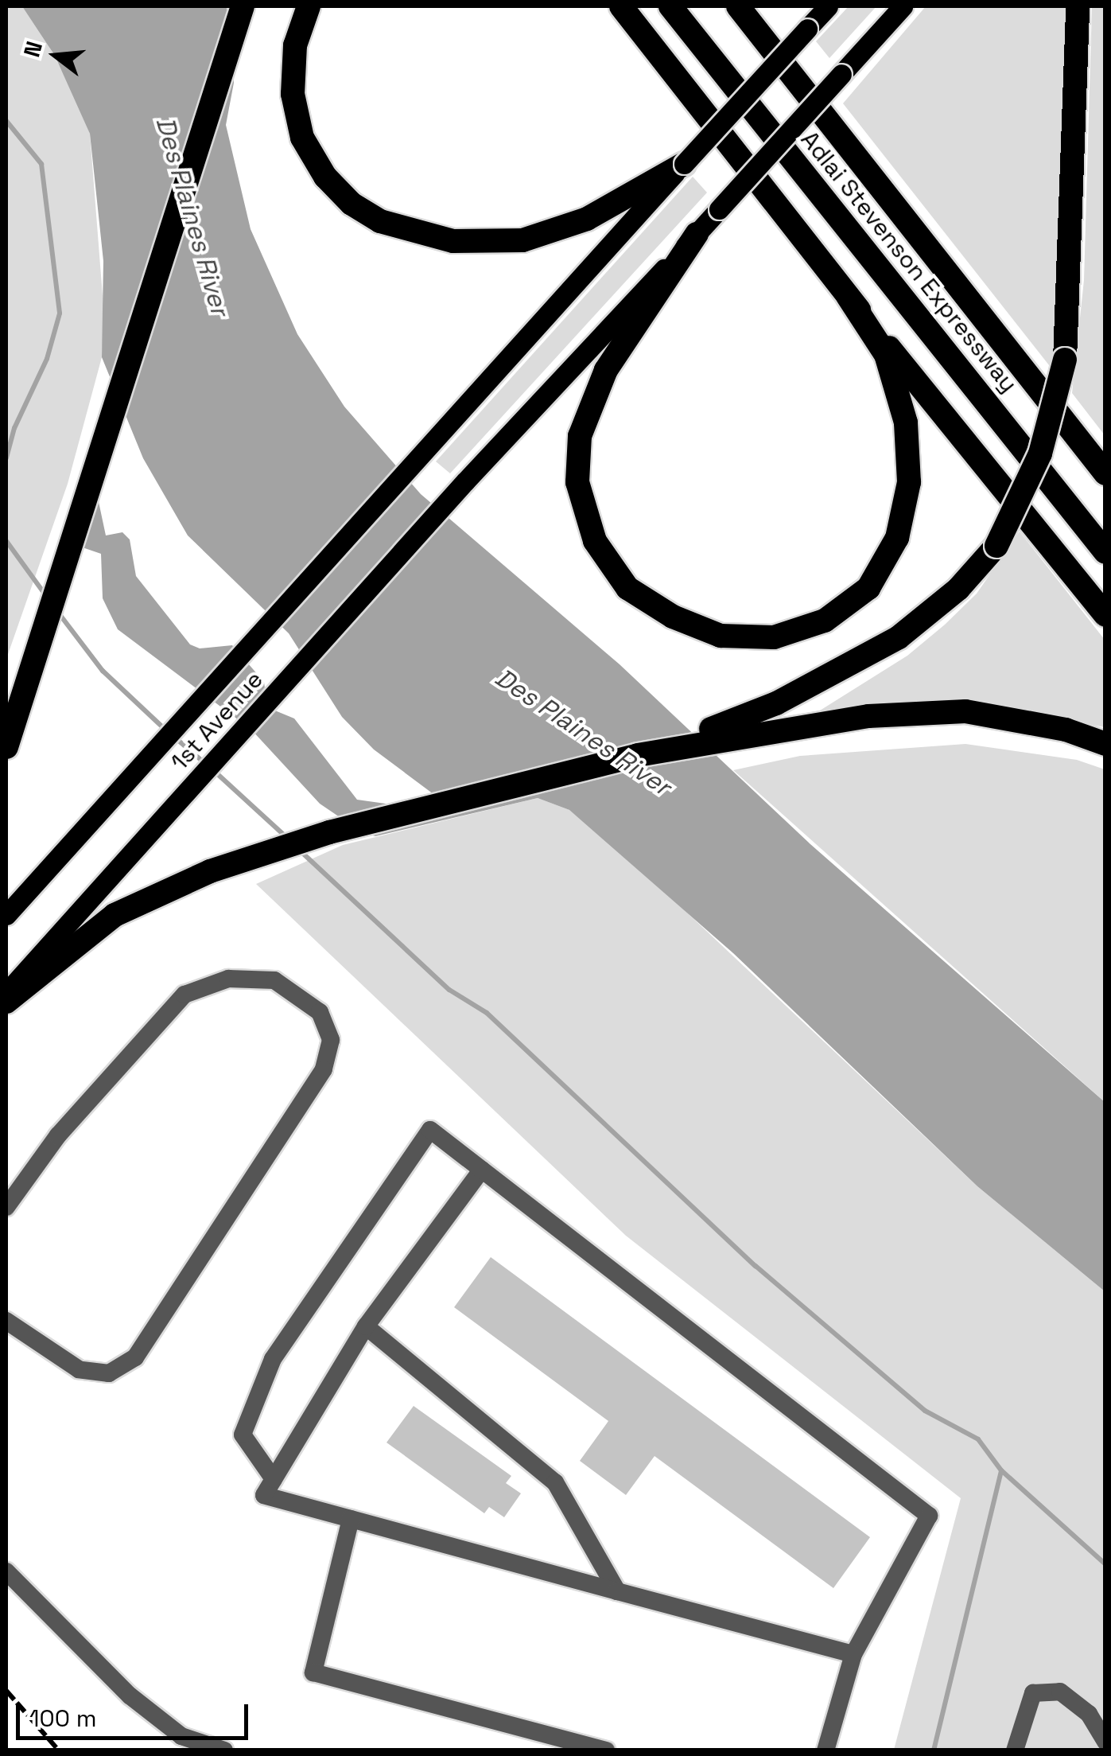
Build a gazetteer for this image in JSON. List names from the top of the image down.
{
  "streets": {
    "highway": ["Adlai Stevenson Expressway"],
    "main road": ["1st Avenue"]
  },
  "water": ["Des Plaines River"],
  "scale_bar": "100 m",
  "north": "left"
}
